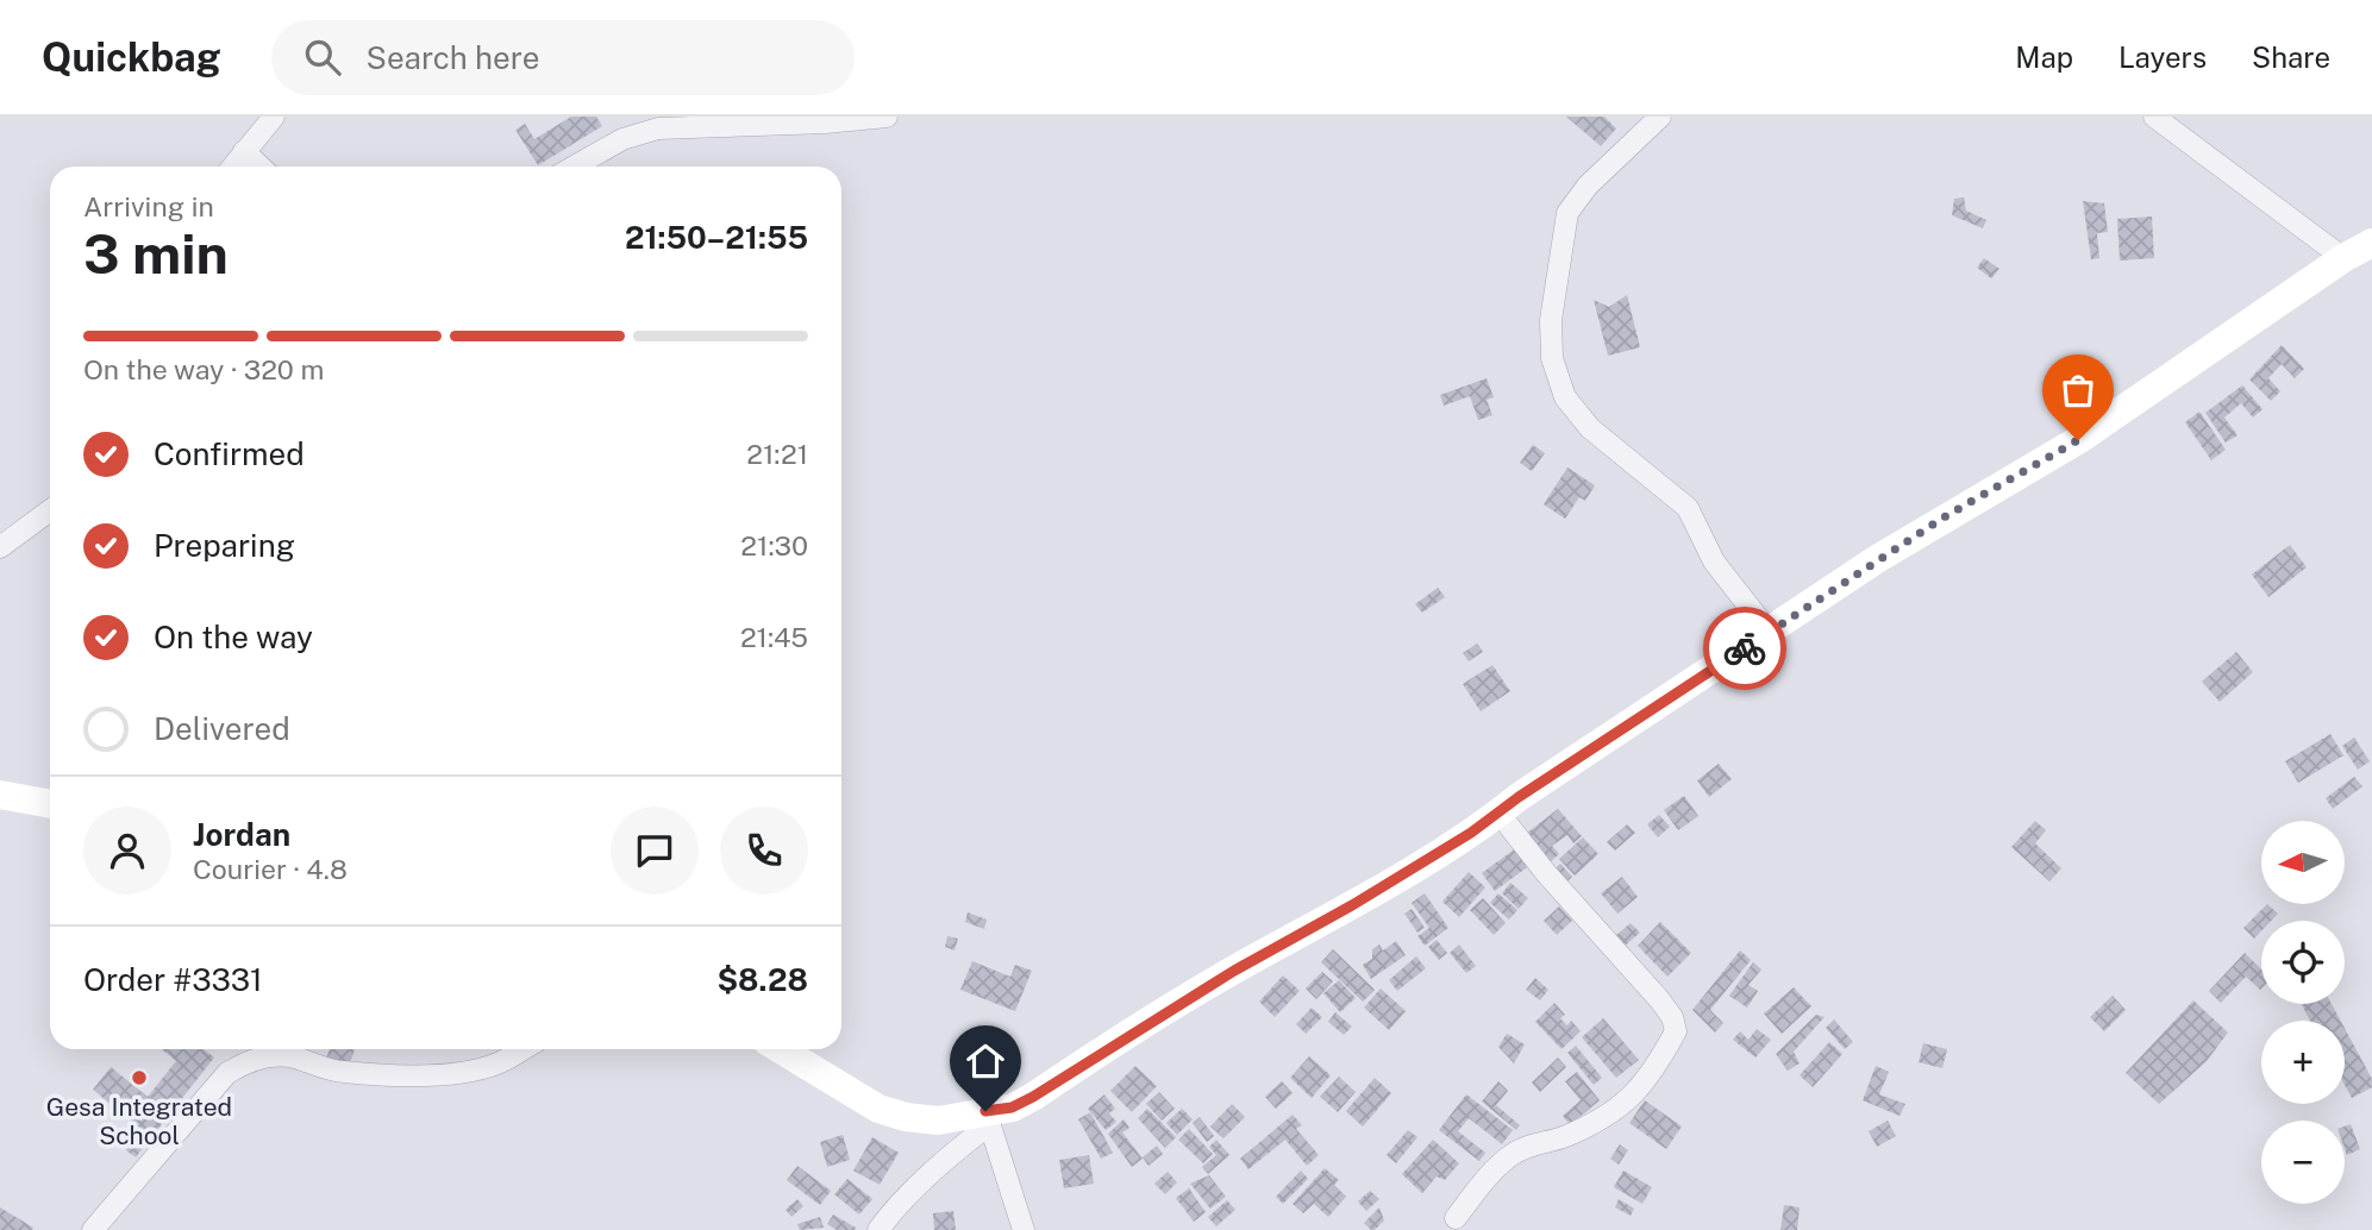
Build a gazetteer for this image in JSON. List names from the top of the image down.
{
  "places": ["Gesa Integrated School"],
  "north": "left",
  "page": {
    "header": "Quickbag",
    "search": "Search here",
    "nav": ["Map", "Layers", "Share"],
    "heading": ["3 min", "Arriving in", "21:50–21:55"],
    "panel": [
      "Jordan",
      "Courier · 4.8",
      "Order #3331",
      "$8.28"
    ],
    "bar": "On the way · 320 m",
    "list": [
      ["Confirmed", "21:21"],
      ["Preparing", "21:30"],
      ["On the way", "21:45"],
      "Delivered"
    ],
    "map_buttons": ["+", "−"]
  }
}
